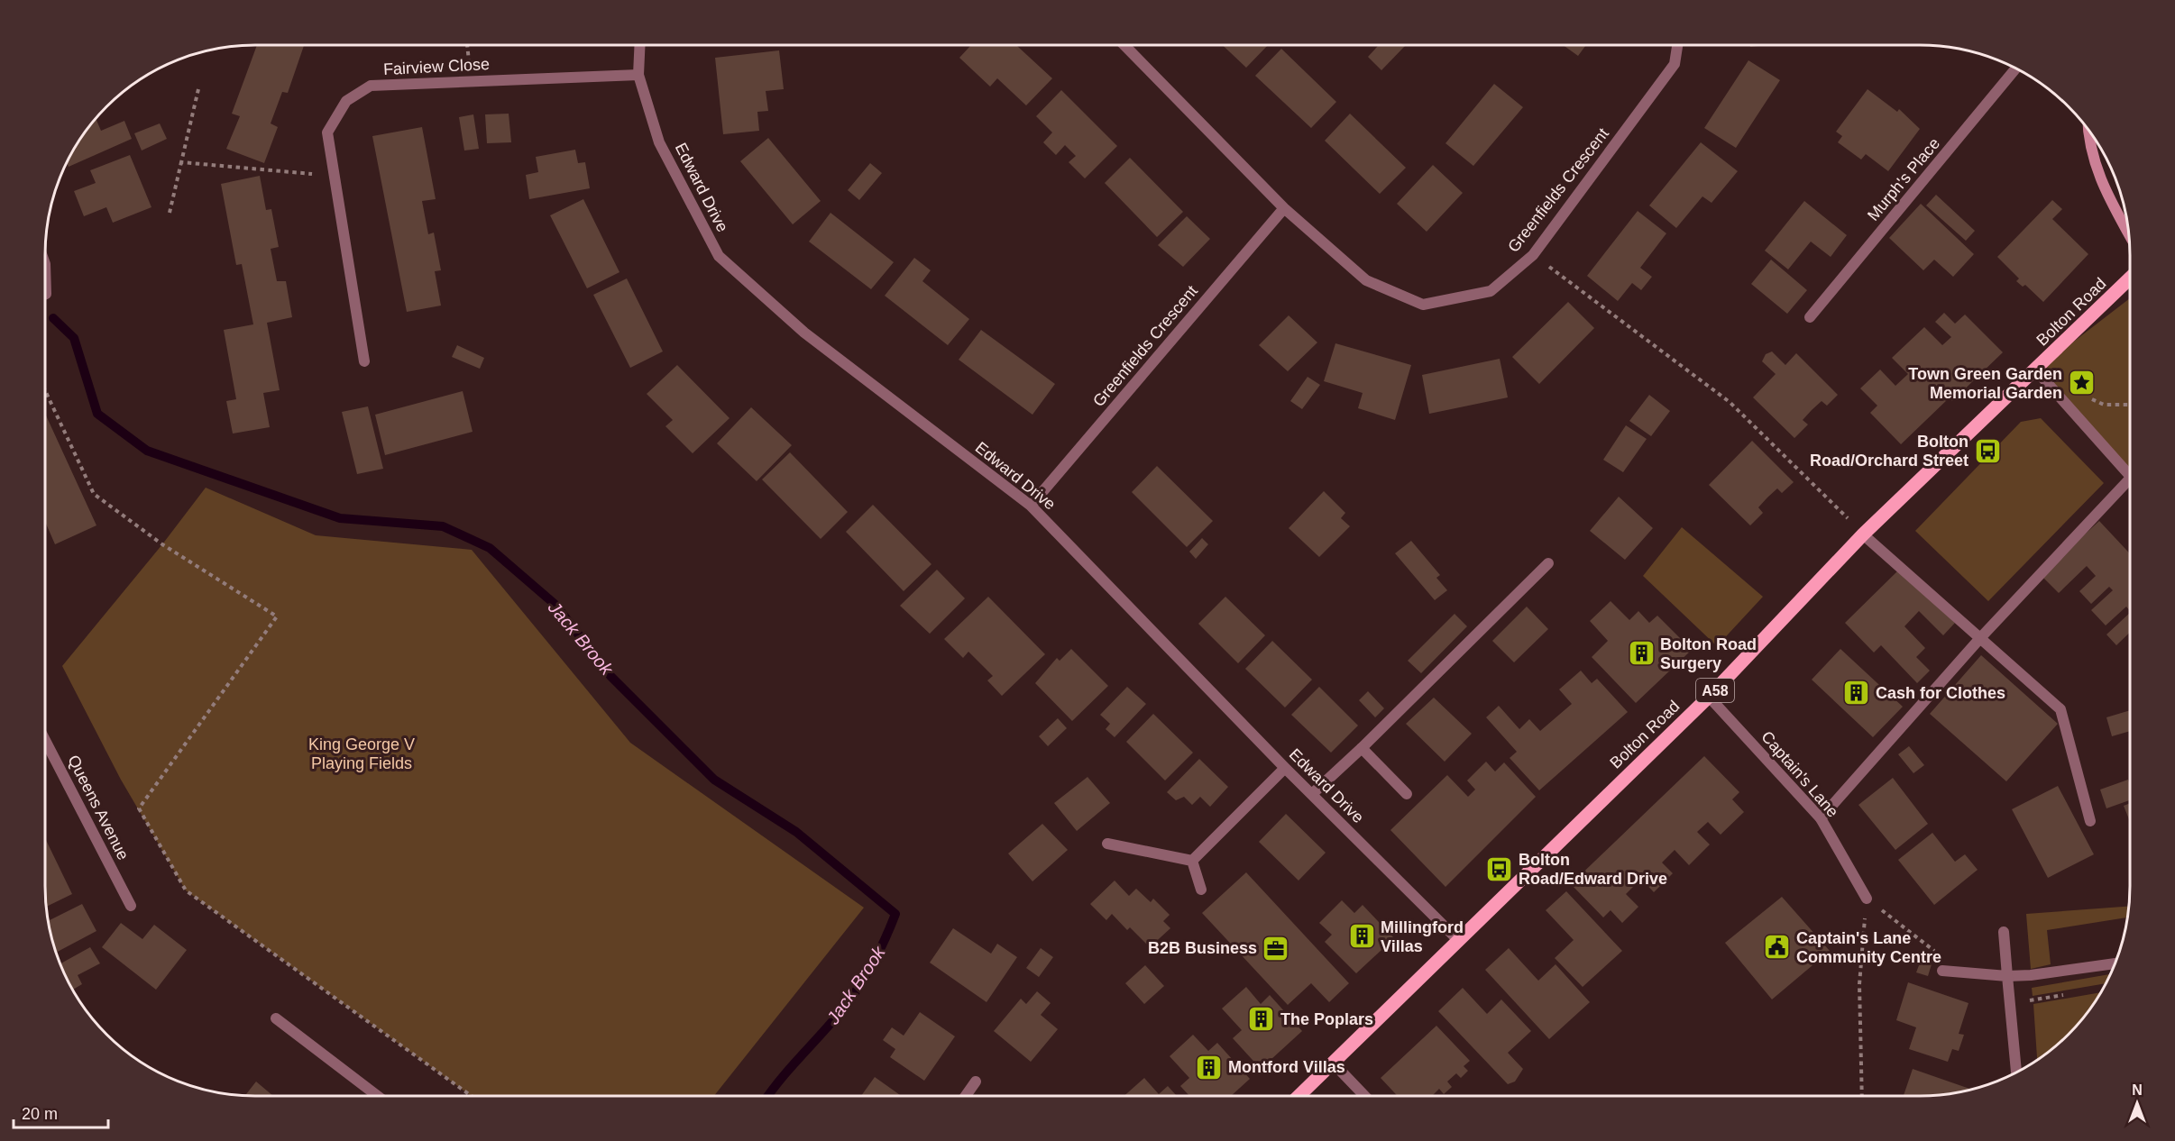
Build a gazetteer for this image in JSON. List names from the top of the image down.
{
  "streets": {
    "main road": ["Bolton Road", "A58"],
    "street": [
      "Fairview Close",
      "Murph's Place",
      "Edward Drive",
      "Greenfields Crescent",
      "Captain's Lane",
      "Queens Avenue"
    ]
  },
  "crossings": [
    ["Fairview Close", "Edward Drive"],
    ["Edward Drive", "Greenfields Crescent"],
    ["Edward Drive", "Bolton Road"],
    ["Bolton Road", "Captain's Lane"]
  ],
  "water": ["Jack Brook"],
  "parks": ["King George V Playing Fields"],
  "places": {
    "place": ["Town Green Garden Memorial Garden"],
    "bus stop": ["Bolton Road/Orchard Street", "Bolton Road/Edward Drive"],
    "building": [
      "Bolton Road Surgery",
      "Cash for Clothes",
      "Millingford Villas",
      "The Poplars",
      "Montford Villas"
    ],
    "public building": ["Captain's Lane Community Centre"],
    "office": ["B2B Business"]
  },
  "scale_bar": "20 m",
  "north": "top"
}
